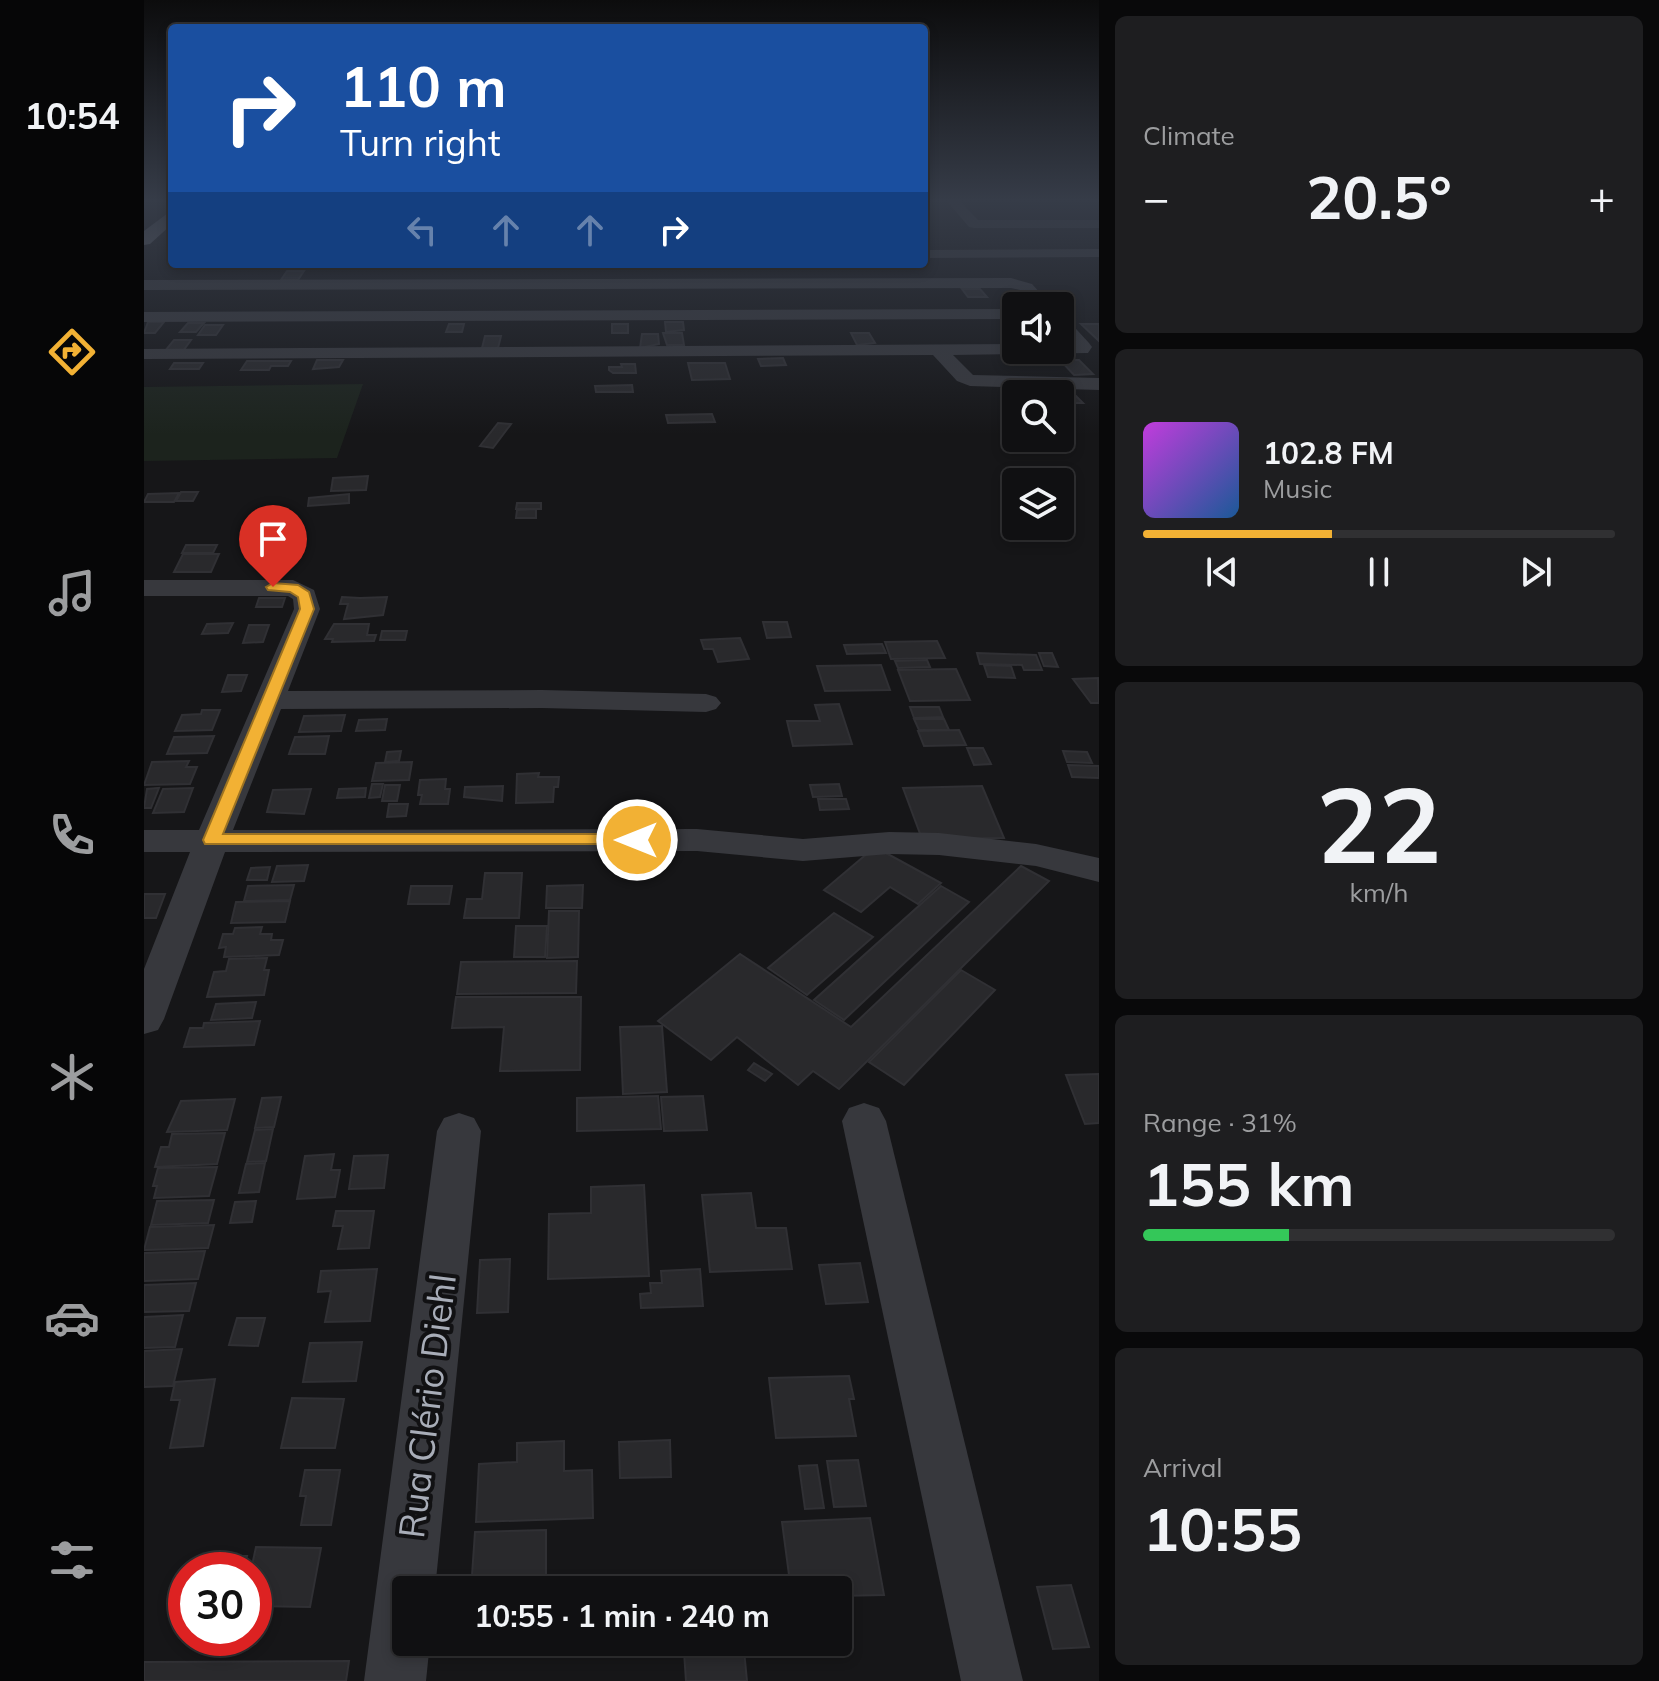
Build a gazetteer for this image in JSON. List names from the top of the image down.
{
  "streets": {
    "street": ["Rua Clério Diehl"]
  },
  "page": {
    "tabs": "10:54",
    "tile": [
      "Climate",
      ["22", "km/h"],
      ["Range · 31%", "155 km"],
      ["Arrival", "10:55"]
    ],
    "turn": ["110 m", "Turn right"],
    "heat": ["−", "20.5°", "+"],
    "song": ["102.8 FM", "Music"],
    "limit": "30",
    "trip": "10:55 · 1 min · 240 m"
  }
}
